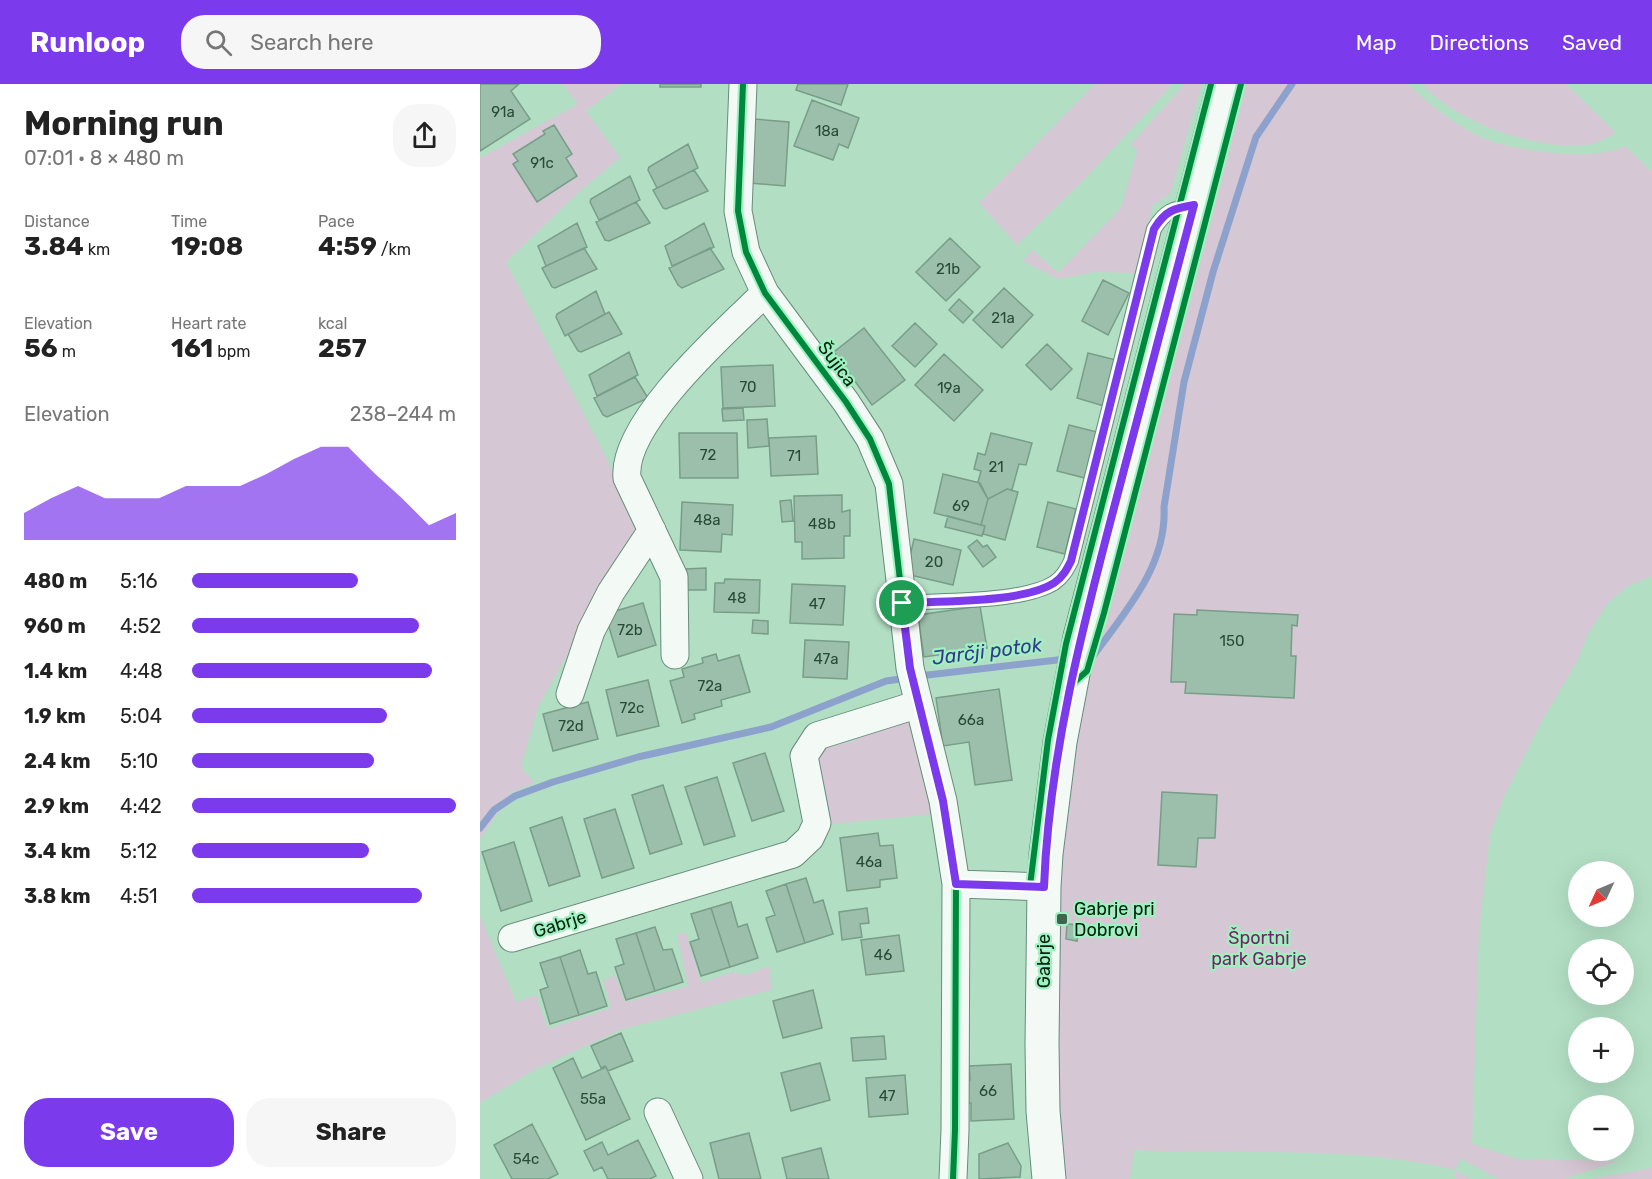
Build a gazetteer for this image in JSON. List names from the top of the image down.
{
  "streets": {
    "street": ["Šujica", "Gabrje"]
  },
  "crossings": [
    ["Šujica", "Gabrje"]
  ],
  "water": ["Jarčji potok"],
  "parks": ["Športni park Gabrje"],
  "places": {
    "transit": ["Gabrje pri Dobrovi"]
  },
  "house_numbers": [
    "91a",
    "18a",
    "91c",
    "21b",
    "21a",
    "70",
    "19a",
    "72",
    "71",
    "21",
    "69",
    "48a",
    "48b",
    "20",
    "48",
    "47",
    "72b",
    "150",
    "47a",
    "72a",
    "72c",
    "66a",
    "72d",
    "46a",
    "46",
    "66",
    "47",
    "55a",
    "54c"
  ],
  "north": "bottom left",
  "page": {
    "header": "Runloop",
    "search": "Search here",
    "nav": ["Map", "Directions", "Saved"],
    "heading": ["Morning run", "07:01 · 8 × 480 m"],
    "stats": [
      ["Distance", "3.84 km"],
      ["Time", "19:08"],
      ["Pace", "4:59 /km"],
      ["Elevation", "56 m"],
      ["Heart rate", "161 bpm"],
      ["kcal", "257"]
    ],
    "chart": ["Elevation", "238–244 m"],
    "list": [
      {
        "name": "480 m",
        "note": "5:16"
      },
      {
        "name": "960 m",
        "note": "4:52"
      },
      {
        "name": "1.4 km",
        "note": "4:48"
      },
      {
        "name": "1.9 km",
        "note": "5:04"
      },
      {
        "name": "2.4 km",
        "note": "5:10"
      },
      {
        "name": "2.9 km",
        "note": "4:42"
      },
      {
        "name": "3.4 km",
        "note": "5:12"
      },
      {
        "name": "3.8 km",
        "note": "4:51"
      }
    ],
    "map_buttons": ["+", "−"],
    "buttons": ["Save", "Share"]
  }
}
